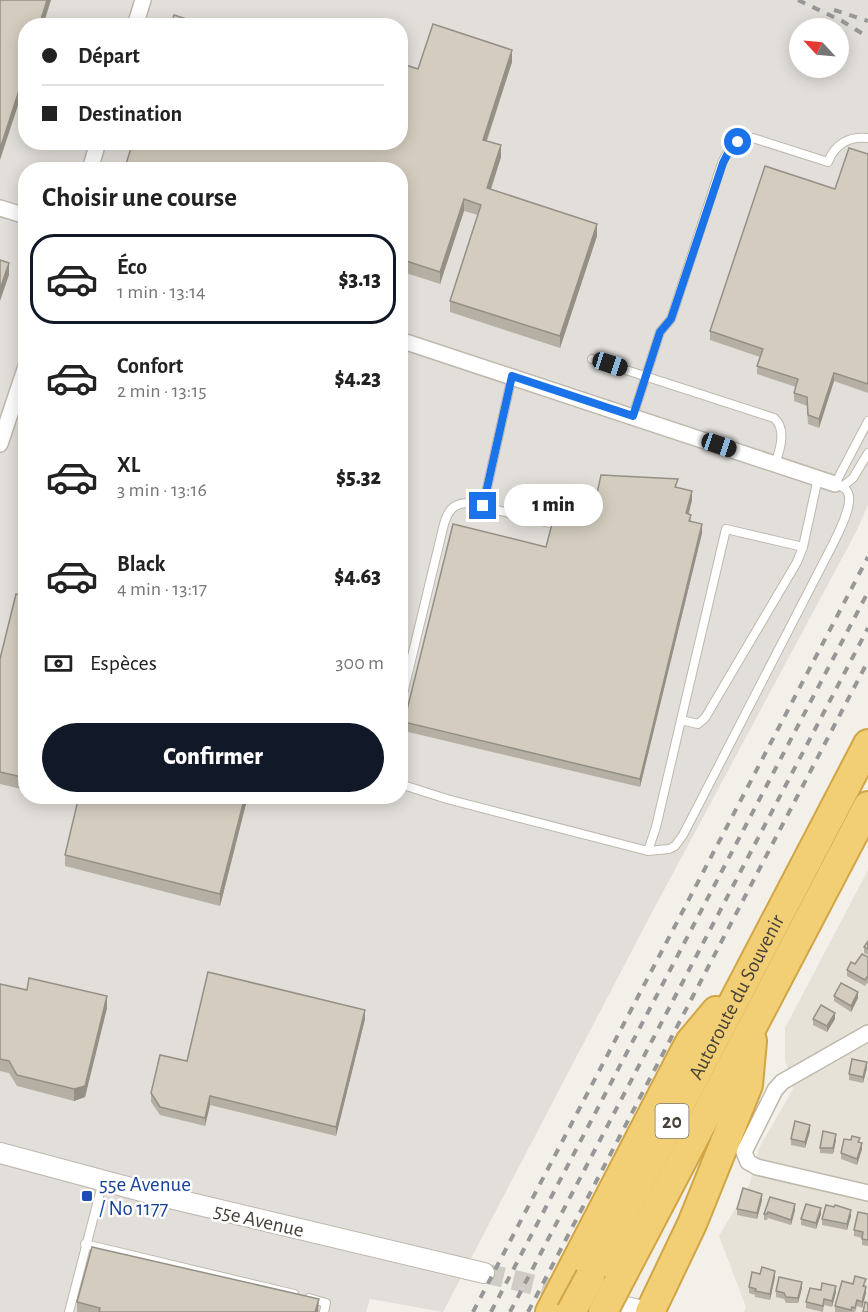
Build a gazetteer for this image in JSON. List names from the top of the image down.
{
  "streets": {
    "highway": ["Autoroute du Souvenir", "20"],
    "street": ["55e Avenue"]
  },
  "places": {
    "transit": ["55e Avenue / No 1177"]
  },
  "north": "top left",
  "page": {
    "banner": ["Départ", "Destination"],
    "heading": "Choisir une course",
    "list": [
      {
        "name": "Éco",
        "note": "1 min · 13:14",
        "value": "$3.13"
      },
      {
        "name": "Confort",
        "note": "2 min · 13:15",
        "value": "$4.23"
      },
      {
        "name": "XL",
        "note": "3 min · 13:16",
        "value": "$5.32"
      },
      {
        "name": "Black",
        "note": "4 min · 13:17",
        "value": "$4.63"
      }
    ],
    "bubble": "1 min",
    "pay": ["Espèces", "300 m"],
    "buttons": "Confirmer"
  }
}
